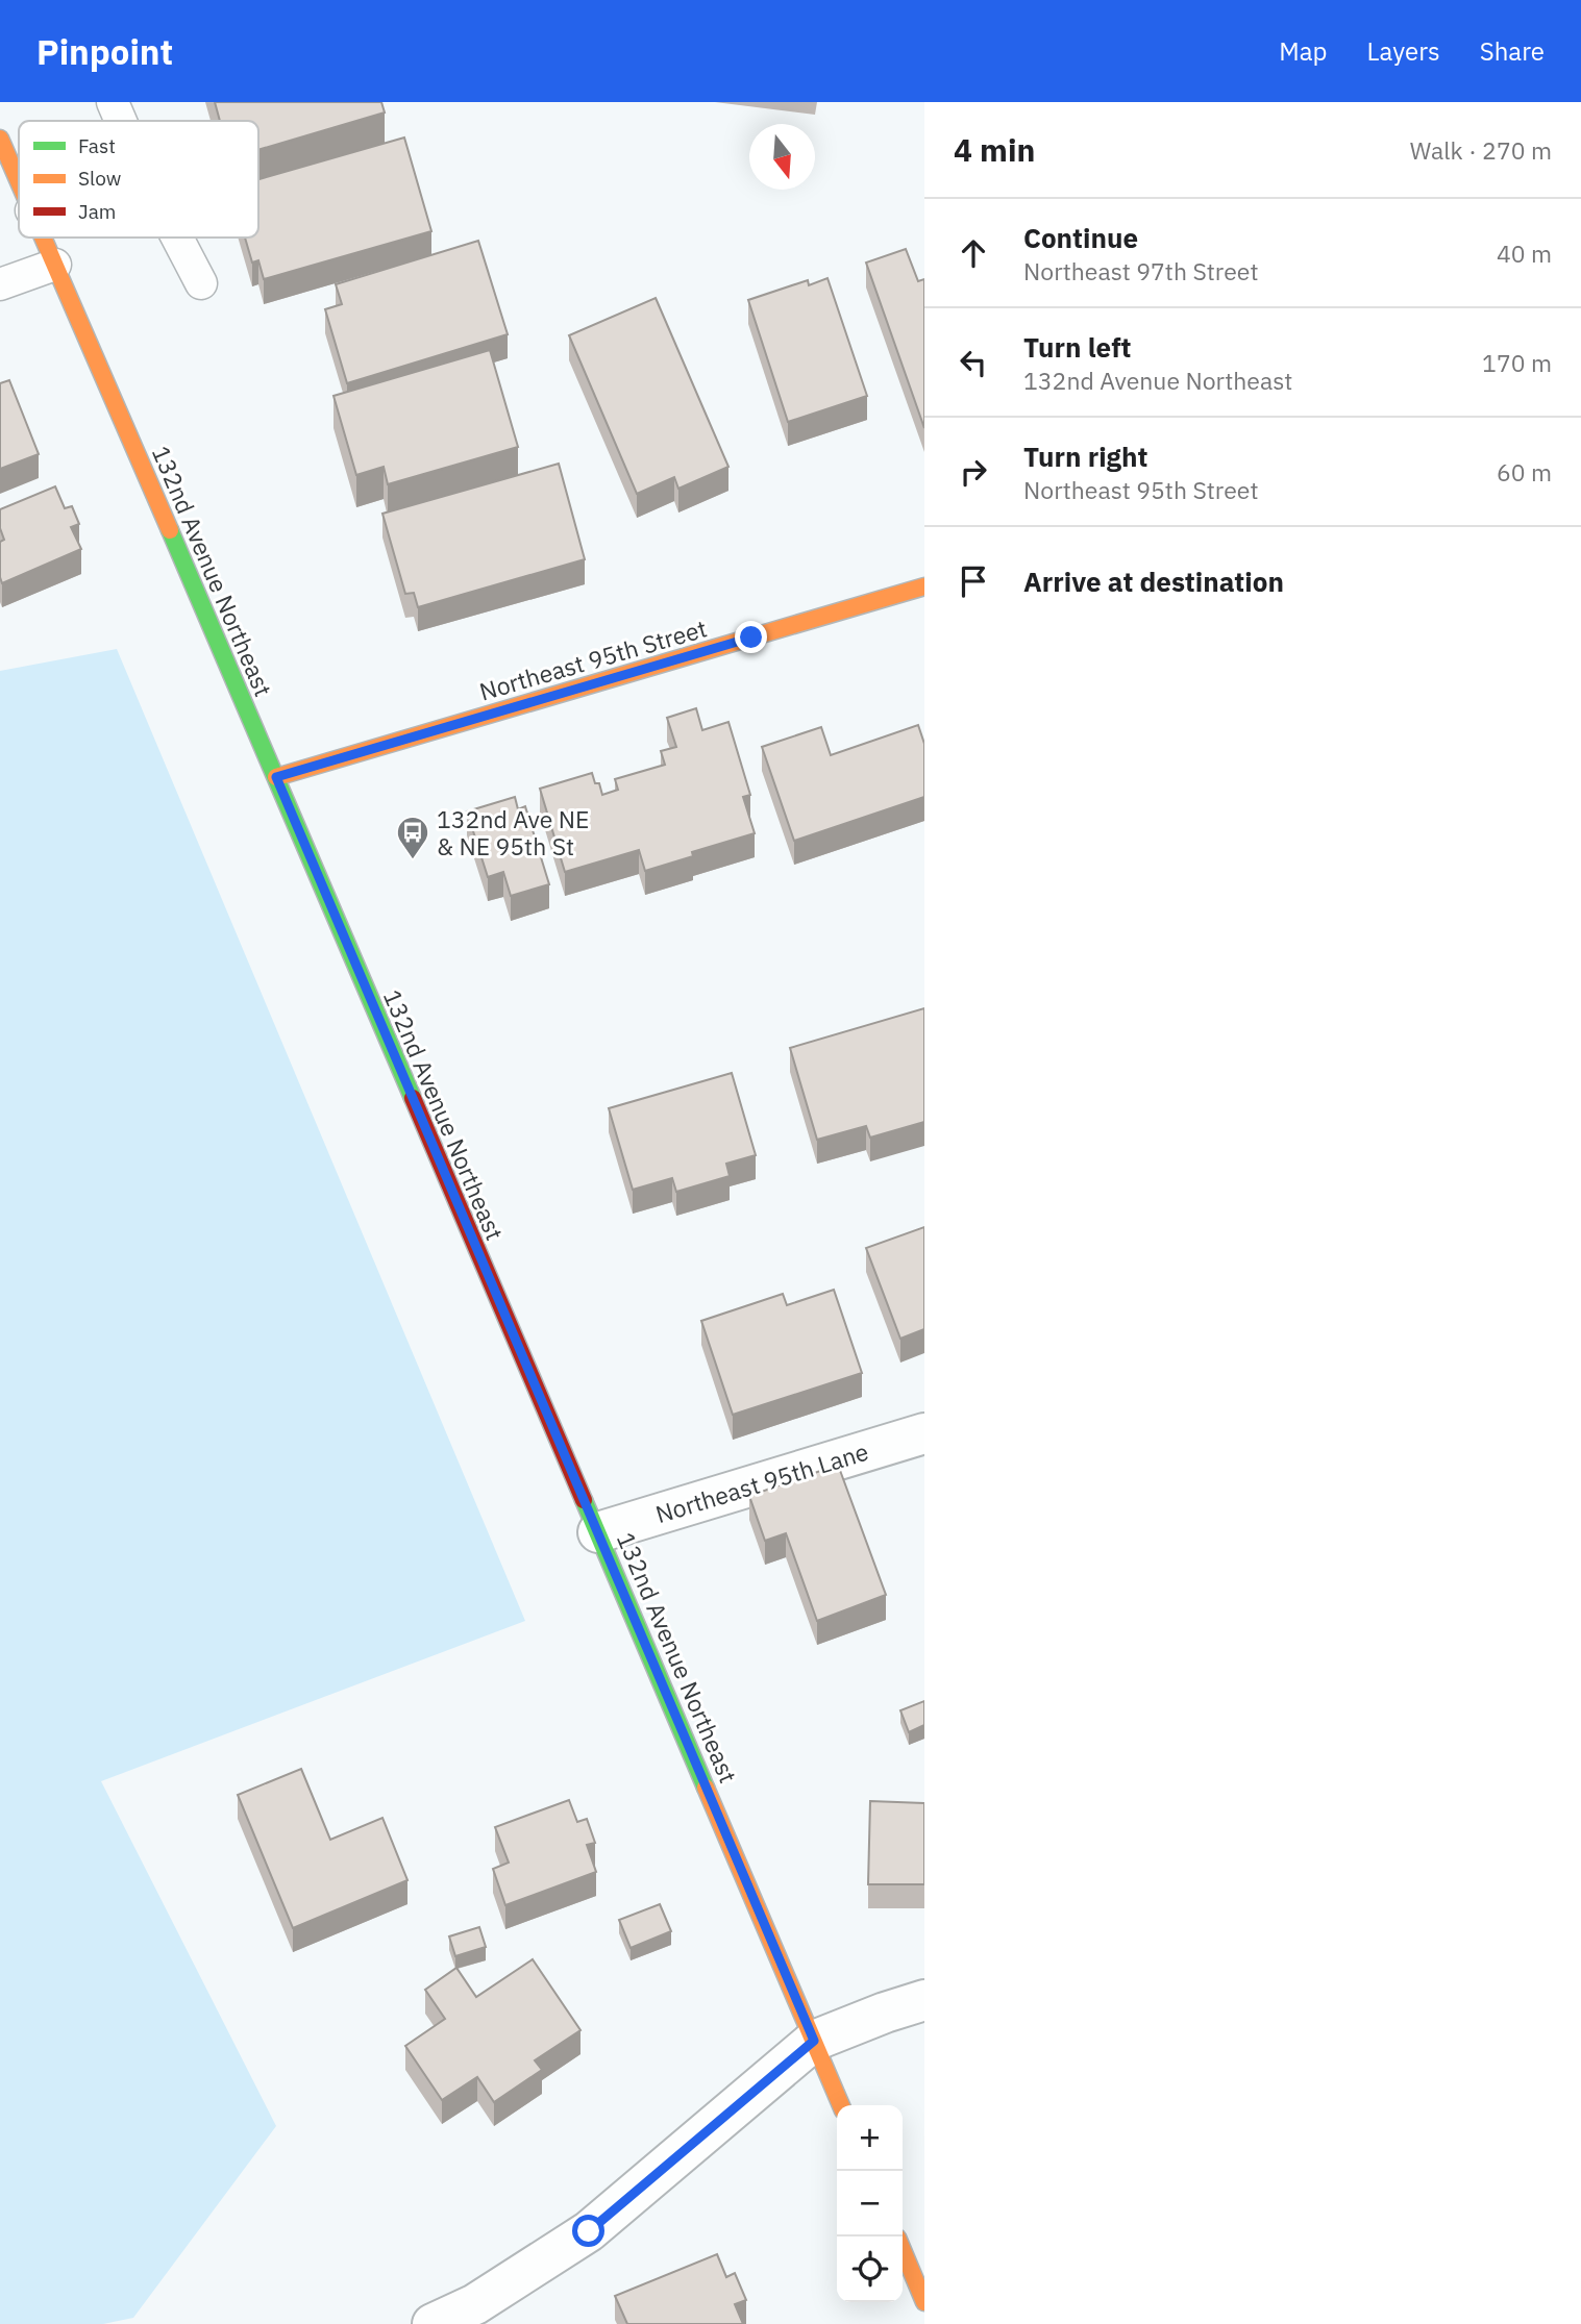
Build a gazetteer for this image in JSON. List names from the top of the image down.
{
  "streets": {
    "street": ["132nd Avenue Northeast", "Northeast 95th Street", "Northeast 95th Lane"]
  },
  "crossings": [
    ["132nd Avenue Northeast", "Northeast 95th Street"],
    ["132nd Avenue Northeast", "Northeast 95th Lane"]
  ],
  "places": {
    "bus stop": ["132nd Ave NE & NE 95th St"]
  },
  "legend": ["Fast", "Slow", "Jam"],
  "north": "bottom",
  "page": {
    "header": "Pinpoint",
    "nav": ["Map", "Layers", "Share"],
    "heading": ["4 min", "Walk · 270 m"],
    "list": [
      ["Continue", "Northeast 97th Street", "40 m"],
      ["Turn left", "132nd Avenue Northeast", "170 m"],
      ["Turn right", "Northeast 95th Street", "60 m"],
      "Arrive at destination"
    ],
    "map_buttons": ["+", "−"]
  }
}
